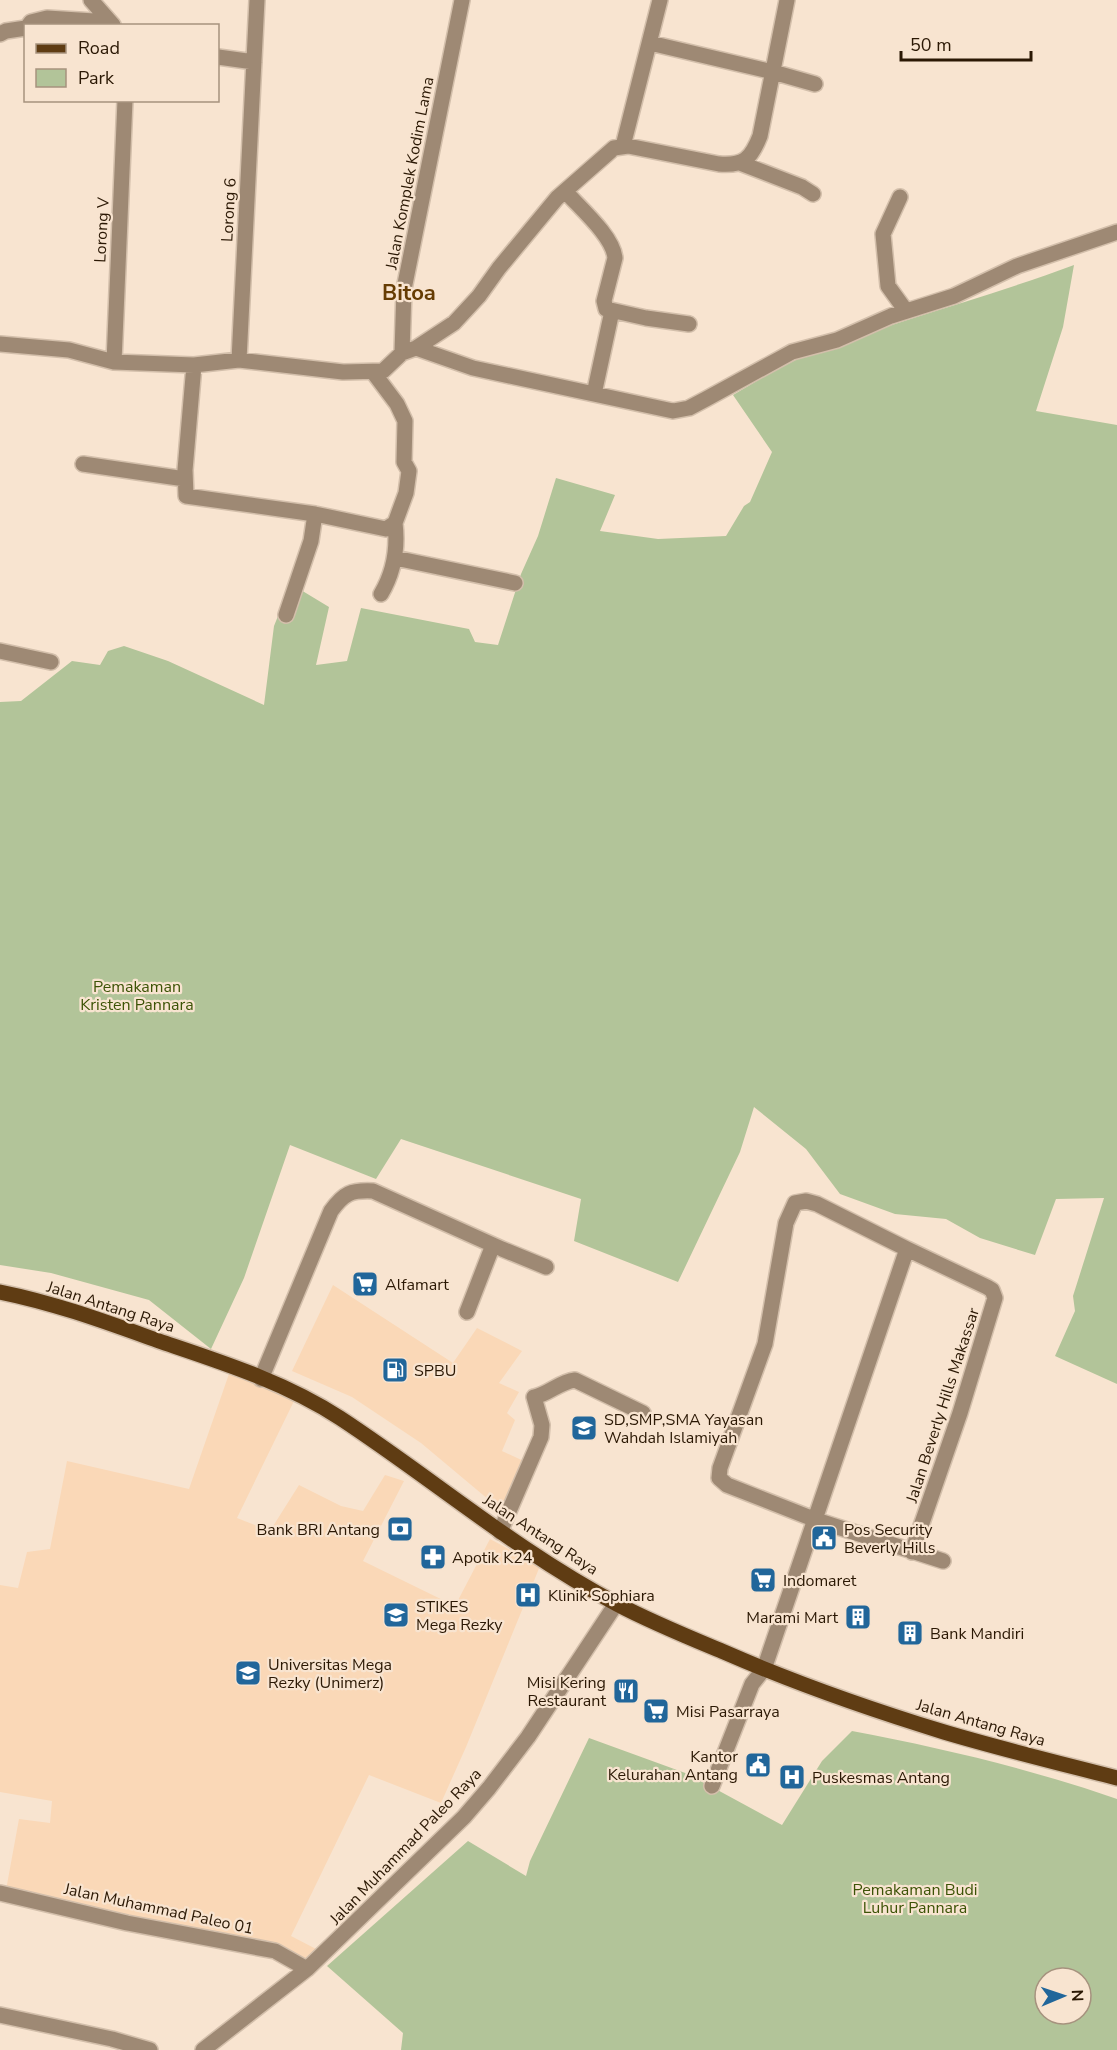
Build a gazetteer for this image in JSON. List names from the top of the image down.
{
  "streets": {
    "main road": ["Jalan Antang Raya"],
    "street": [
      "Jalan Komplek Kodim Lama",
      "Lorong 6",
      "Lorong V",
      "Jalan Beverly Hills Makassar",
      "Jalan Muhammad Paleo Raya",
      "Jalan Muhammad Paleo 01"
    ]
  },
  "crossings": [
    ["Jalan Antang Raya", "Jalan Muhammad Paleo Raya"],
    ["Jalan Muhammad Paleo Raya", "Jalan Muhammad Paleo 01"]
  ],
  "districts": ["Bitoa"],
  "parks": ["Pemakaman Kristen Pannara", "Pemakaman Budi Luhur Pannara"],
  "places": {
    "supermarket": ["Alfamart", "Indomaret", "Misi Pasarraya"],
    "fuel station": ["SPBU"],
    "school or university": ["SD,SMP,SMA Yayasan Wahdah Islamiyah", "STIKES Mega Rezky", "Universitas Mega Rezky (Unimerz)"],
    "bank": ["Bank BRI Antang"],
    "public building": ["Pos Security Beverly Hills", "Kantor Kelurahan Antang"],
    "pharmacy": ["Apotik K24"],
    "hospital": ["Klinik Sophiara", "Puskesmas Antang"],
    "building": ["Marami Mart", "Bank Mandiri"],
    "restaurant": ["Misi Kering Restaurant"]
  },
  "legend": ["Road", "Park"],
  "scale_bar": "50 m",
  "north": "right"
}
